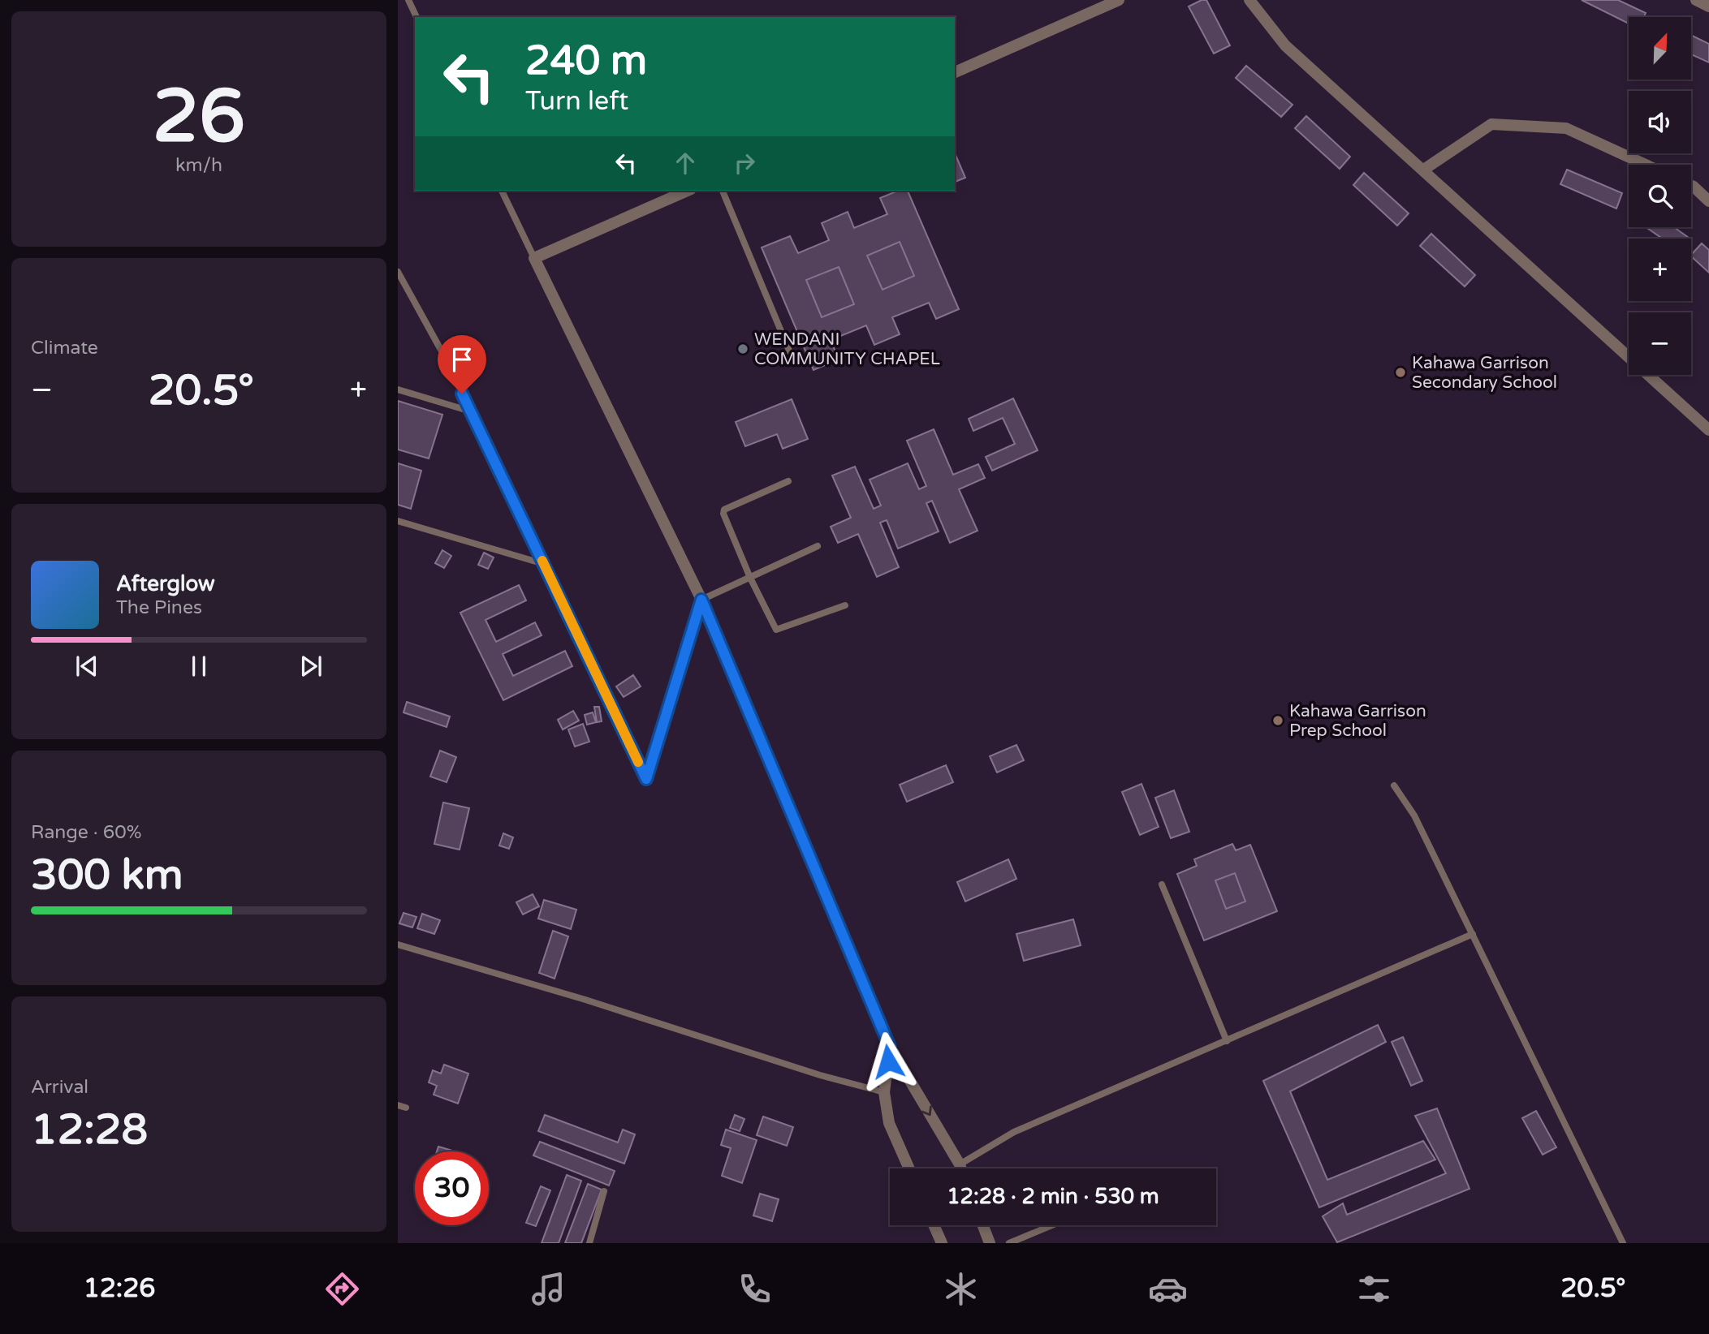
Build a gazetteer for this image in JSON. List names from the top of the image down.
{
  "places": ["WENDANI COMMUNITY CHAPEL", "Kahawa Garrison Secondary School", "Kahawa Garrison Prep School"],
  "north": "top right",
  "page": {
    "tile": [
      ["26", "km/h"],
      "Climate",
      ["Range · 60%", "300 km"],
      ["Arrival", "12:28"]
    ],
    "map_buttons": ["+", "−"],
    "turn": ["240 m", "Turn left"],
    "heat": ["−", "20.5°", "+"],
    "song": ["Afterglow", "The Pines"],
    "limit": "30",
    "trip": "12:28 · 2 min · 530 m",
    "tabs": ["12:26", "20.5°"]
  }
}
